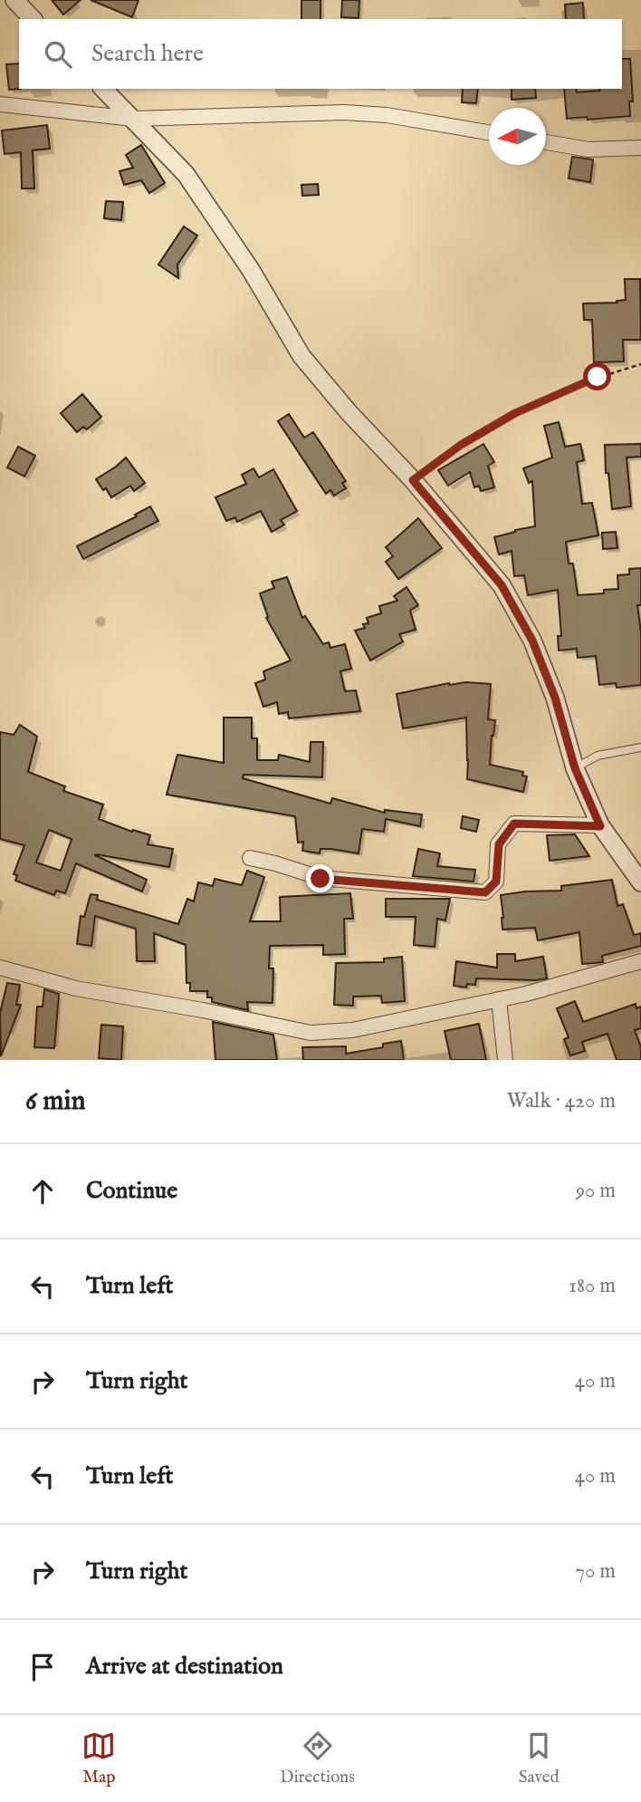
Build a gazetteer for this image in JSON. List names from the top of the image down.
{
  "north": "left",
  "page": {
    "search": "Search here",
    "heading": ["6 min", "Walk · 420 m"],
    "list": [
      ["Continue", "90 m"],
      ["Turn left", "180 m"],
      ["Turn right", "40 m"],
      ["Turn left", "40 m"],
      ["Turn right", "70 m"],
      "Arrive at destination"
    ],
    "nav": ["Map", "Directions", "Saved"]
  }
}
